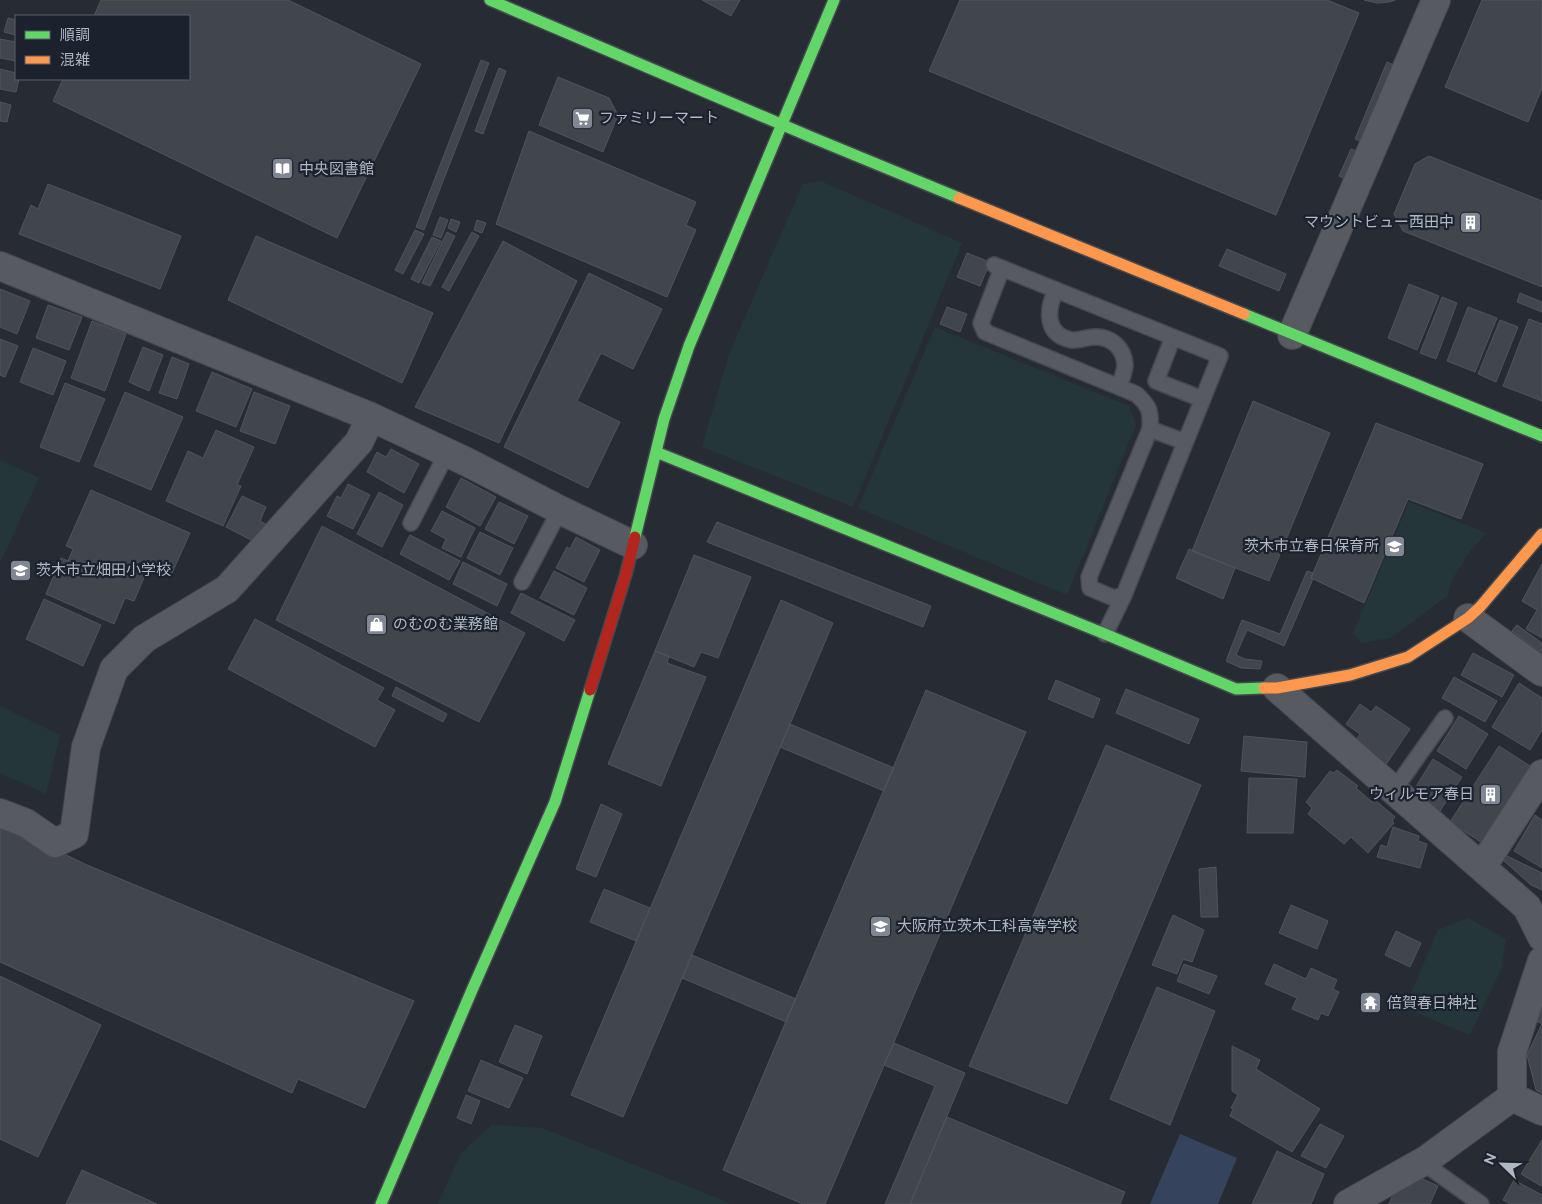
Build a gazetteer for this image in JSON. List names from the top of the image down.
{
  "places": {
    "supermarket": ["ファミリーマート"],
    "library": ["中央図書館"],
    "building": ["マウントビュー西田中", "ウィルモア春日"],
    "school or university": ["茨木市立春日保育所", "茨木市立畑田小学校", "大阪府立茨木工科高等学校"],
    "shop": ["のむのむ業務館"],
    "temple": ["倍賀春日神社"]
  },
  "legend": ["順調", "混雑"],
  "north": "top left"
}
